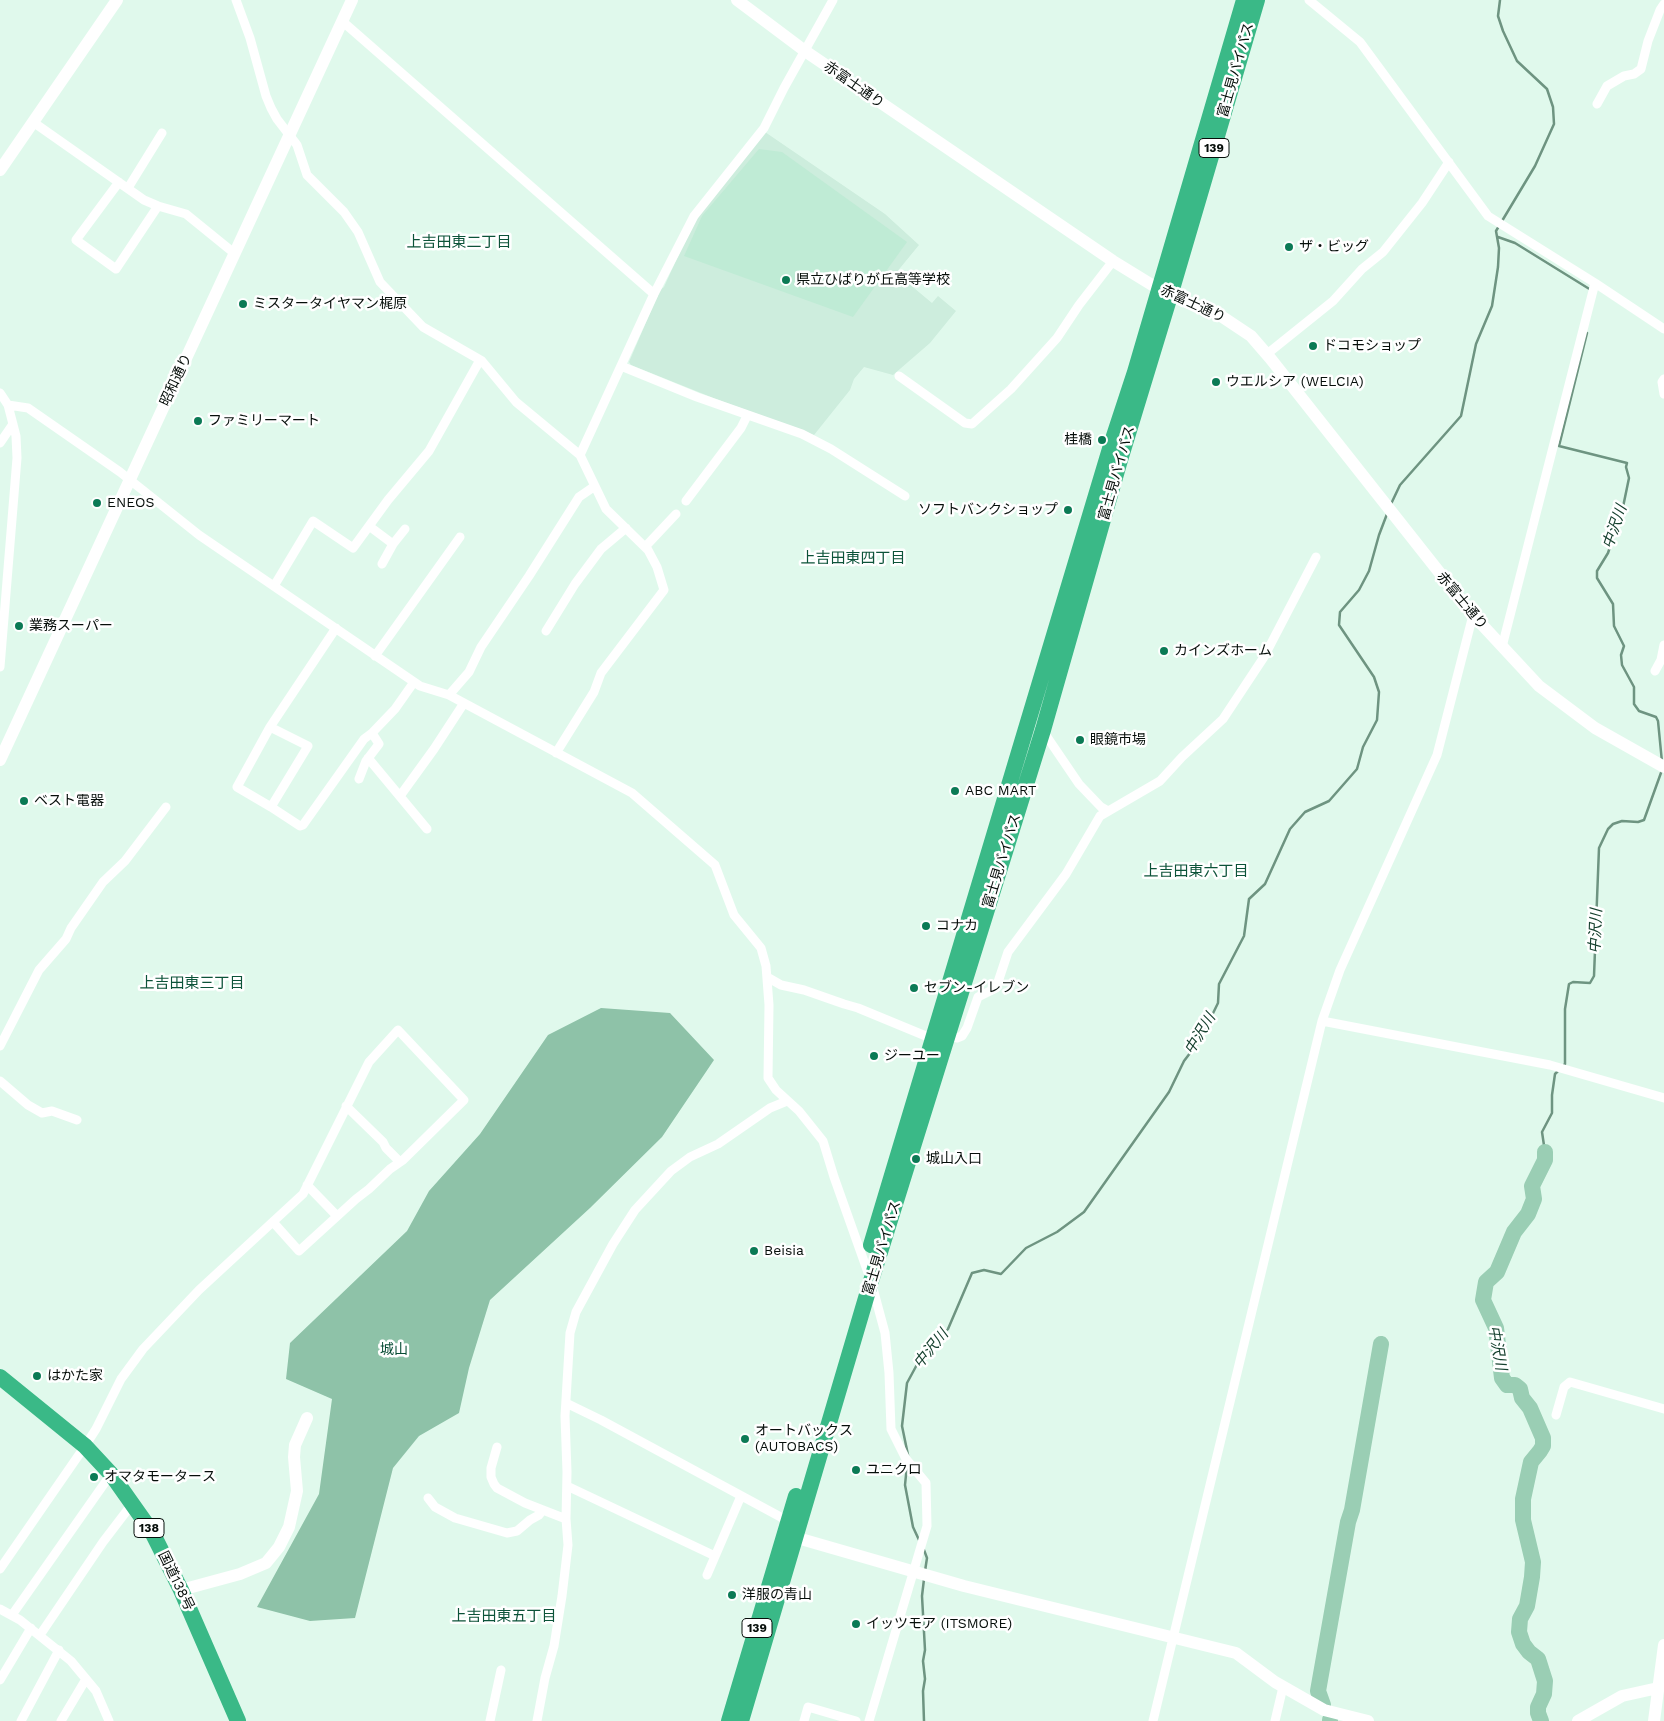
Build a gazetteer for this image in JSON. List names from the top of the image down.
{
  "streets": {
    "highway": [
      "富士見バイパス",
      "139",
      "138",
      "国道138号"
    ],
    "street": ["赤富士通り", "昭和通り"]
  },
  "crossings": [
    ["富士見バイパス", "赤富士通り"]
  ],
  "districts": [
    "上吉田東二丁目",
    "上吉田東四丁目",
    "上吉田東六丁目",
    "上吉田東三丁目",
    "上吉田東五丁目"
  ],
  "water": ["中沢川"],
  "parks": ["城山"],
  "places": [
    "ザ・ビッグ",
    "県立ひばりが丘高等学校",
    "ミスタータイヤマン梶原",
    "ドコモショップ",
    "ウエルシア (WELCIA)",
    "ファミリーマート",
    "桂橋",
    "ENEOS",
    "ソフトバンクショップ",
    "業務スーパー",
    "カインズホーム",
    "眼鏡市場",
    "ABC MART",
    "ベスト電器",
    "コナカ",
    "セブン-イレブン",
    "ジーユー",
    "城山入口",
    "Beisia",
    "はかた家",
    "オートバックス (AUTOBACS)",
    "ユニクロ",
    "オマタモータース",
    "洋服の青山",
    "イッツモア (ITSMORE)"
  ]
}
